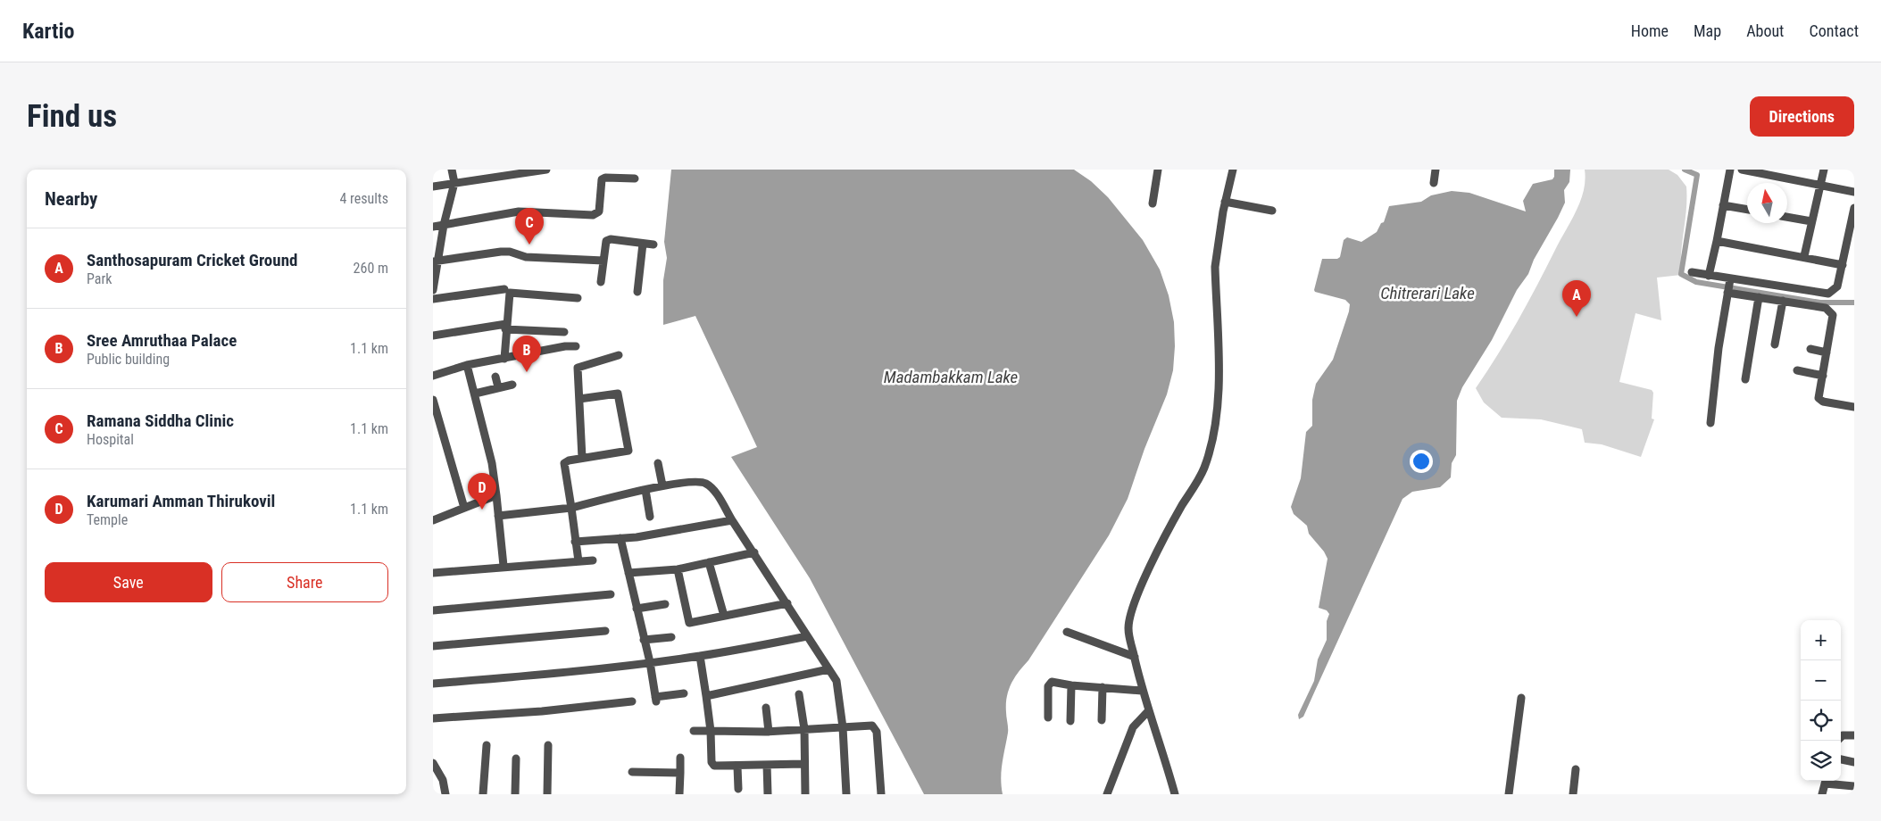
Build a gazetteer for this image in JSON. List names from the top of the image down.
{
  "water": ["Chitrerari Lake", "Madambakkam Lake"],
  "north": "top",
  "page": {
    "header": "Kartio",
    "nav": [
      "Home",
      "Map",
      "About",
      "Contact"
    ],
    "buttons": [
      "Directions",
      ["Save", "Share"]
    ],
    "title": "Find us",
    "heading": ["Nearby", "4 results"],
    "pins": [
      "C",
      "A",
      "B",
      "D"
    ],
    "list": [
      {
        "mark": "A",
        "name": "Santhosapuram Cricket Ground",
        "note": "Park",
        "value": "260 m"
      },
      {
        "mark": "B",
        "name": "Sree Amruthaa Palace",
        "note": "Public building",
        "value": "1.1 km"
      },
      {
        "mark": "C",
        "name": "Ramana Siddha Clinic",
        "note": "Hospital",
        "value": "1.1 km"
      },
      {
        "mark": "D",
        "name": "Karumari Amman Thirukovil",
        "note": "Temple",
        "value": "1.1 km"
      }
    ],
    "map_buttons": ["+", "−"]
  }
}
